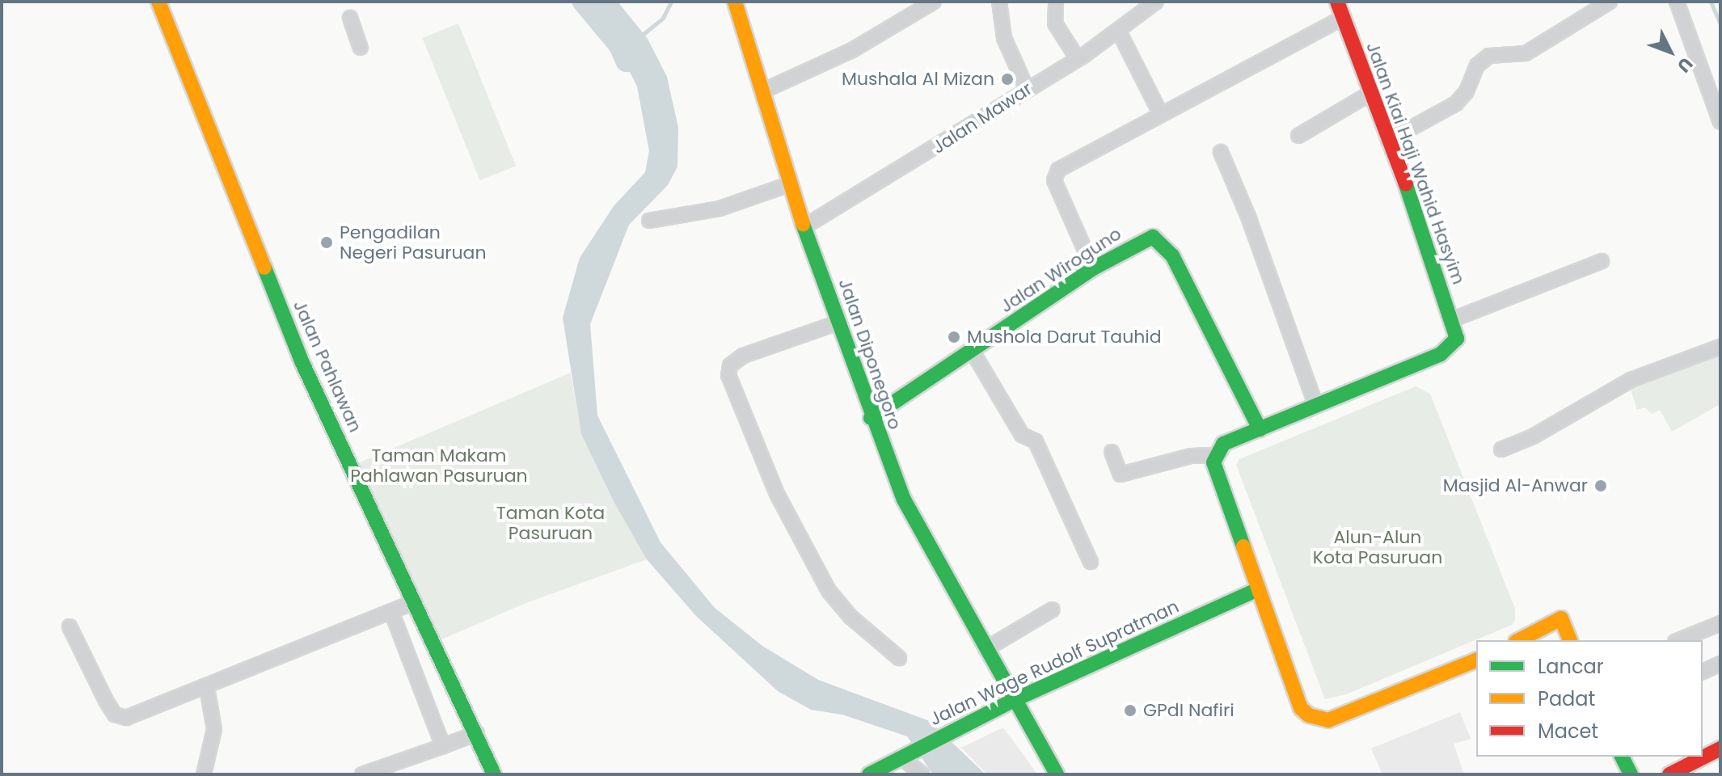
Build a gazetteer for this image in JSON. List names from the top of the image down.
{
  "streets": {
    "main road": [
      "Jalan Kiai Haji Wahid Hasyim",
      "Jalan Wiroguno",
      "Jalan Diponegoro",
      "Jalan Pahlawan",
      "Jalan Wage Rudolf Supratman"
    ],
    "street": ["Jalan Mawar"]
  },
  "crossings": [
    ["Jalan Mawar", "Jalan Diponegoro"],
    ["Jalan Wiroguno", "Jalan Diponegoro"],
    ["Jalan Diponegoro", "Jalan Wage Rudolf Supratman"]
  ],
  "parks": ["Taman Makam Pahlawan Pasuruan", "Taman Kota Pasuruan", "Alun-Alun Kota Pasuruan"],
  "places": [
    "Mushala Al Mizan",
    "Pengadilan Negeri Pasuruan",
    "Mushola Darut Tauhid",
    "Masjid Al-Anwar",
    "GPdI Nafiri"
  ],
  "legend": ["Lancar", "Padat", "Macet"],
  "north": "bottom right"
}
